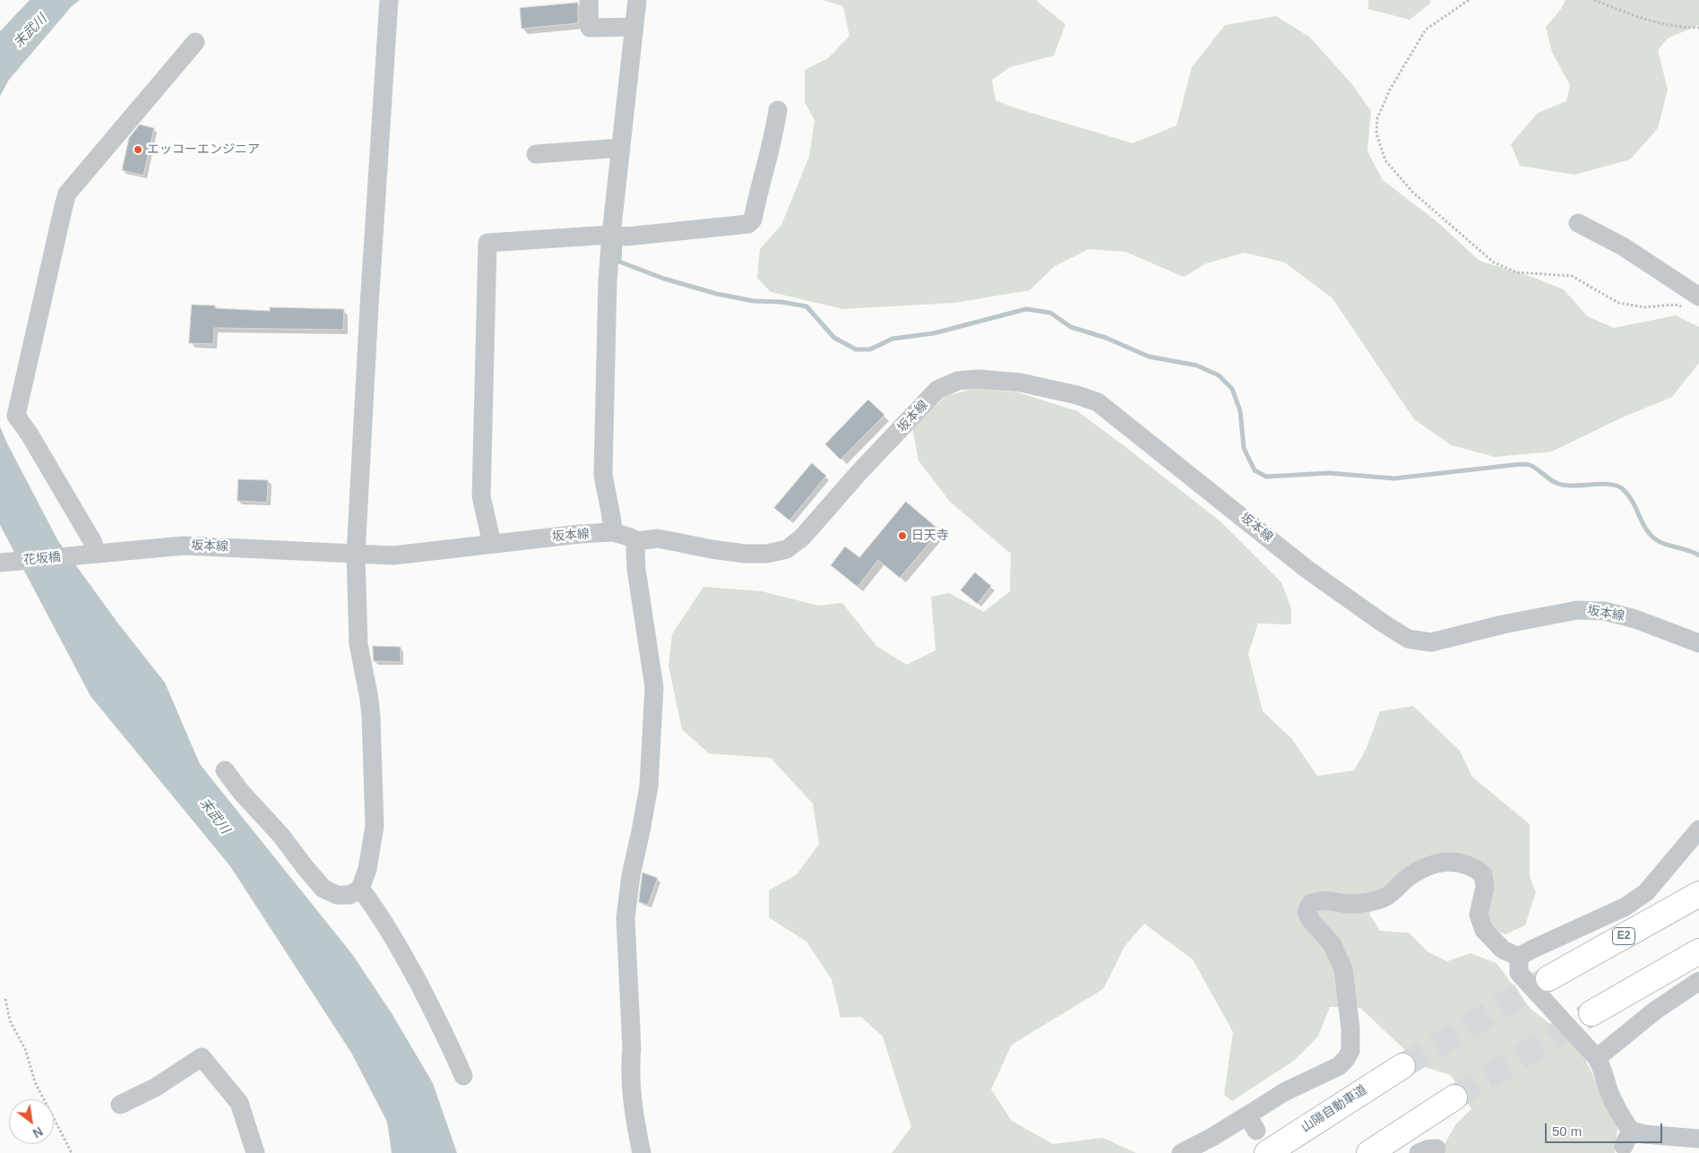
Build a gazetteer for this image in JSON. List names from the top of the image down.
{
  "streets": {
    "highway": ["E2", "山陽自動車道"],
    "street": ["坂本線", "花坂橋"]
  },
  "crossings": [
    ["坂本線", "花坂橋"]
  ],
  "water": ["末武川"],
  "places": ["エッコーエンジニア", "日天寺"],
  "scale_bar": "50 m",
  "north": "bottom right"
}
